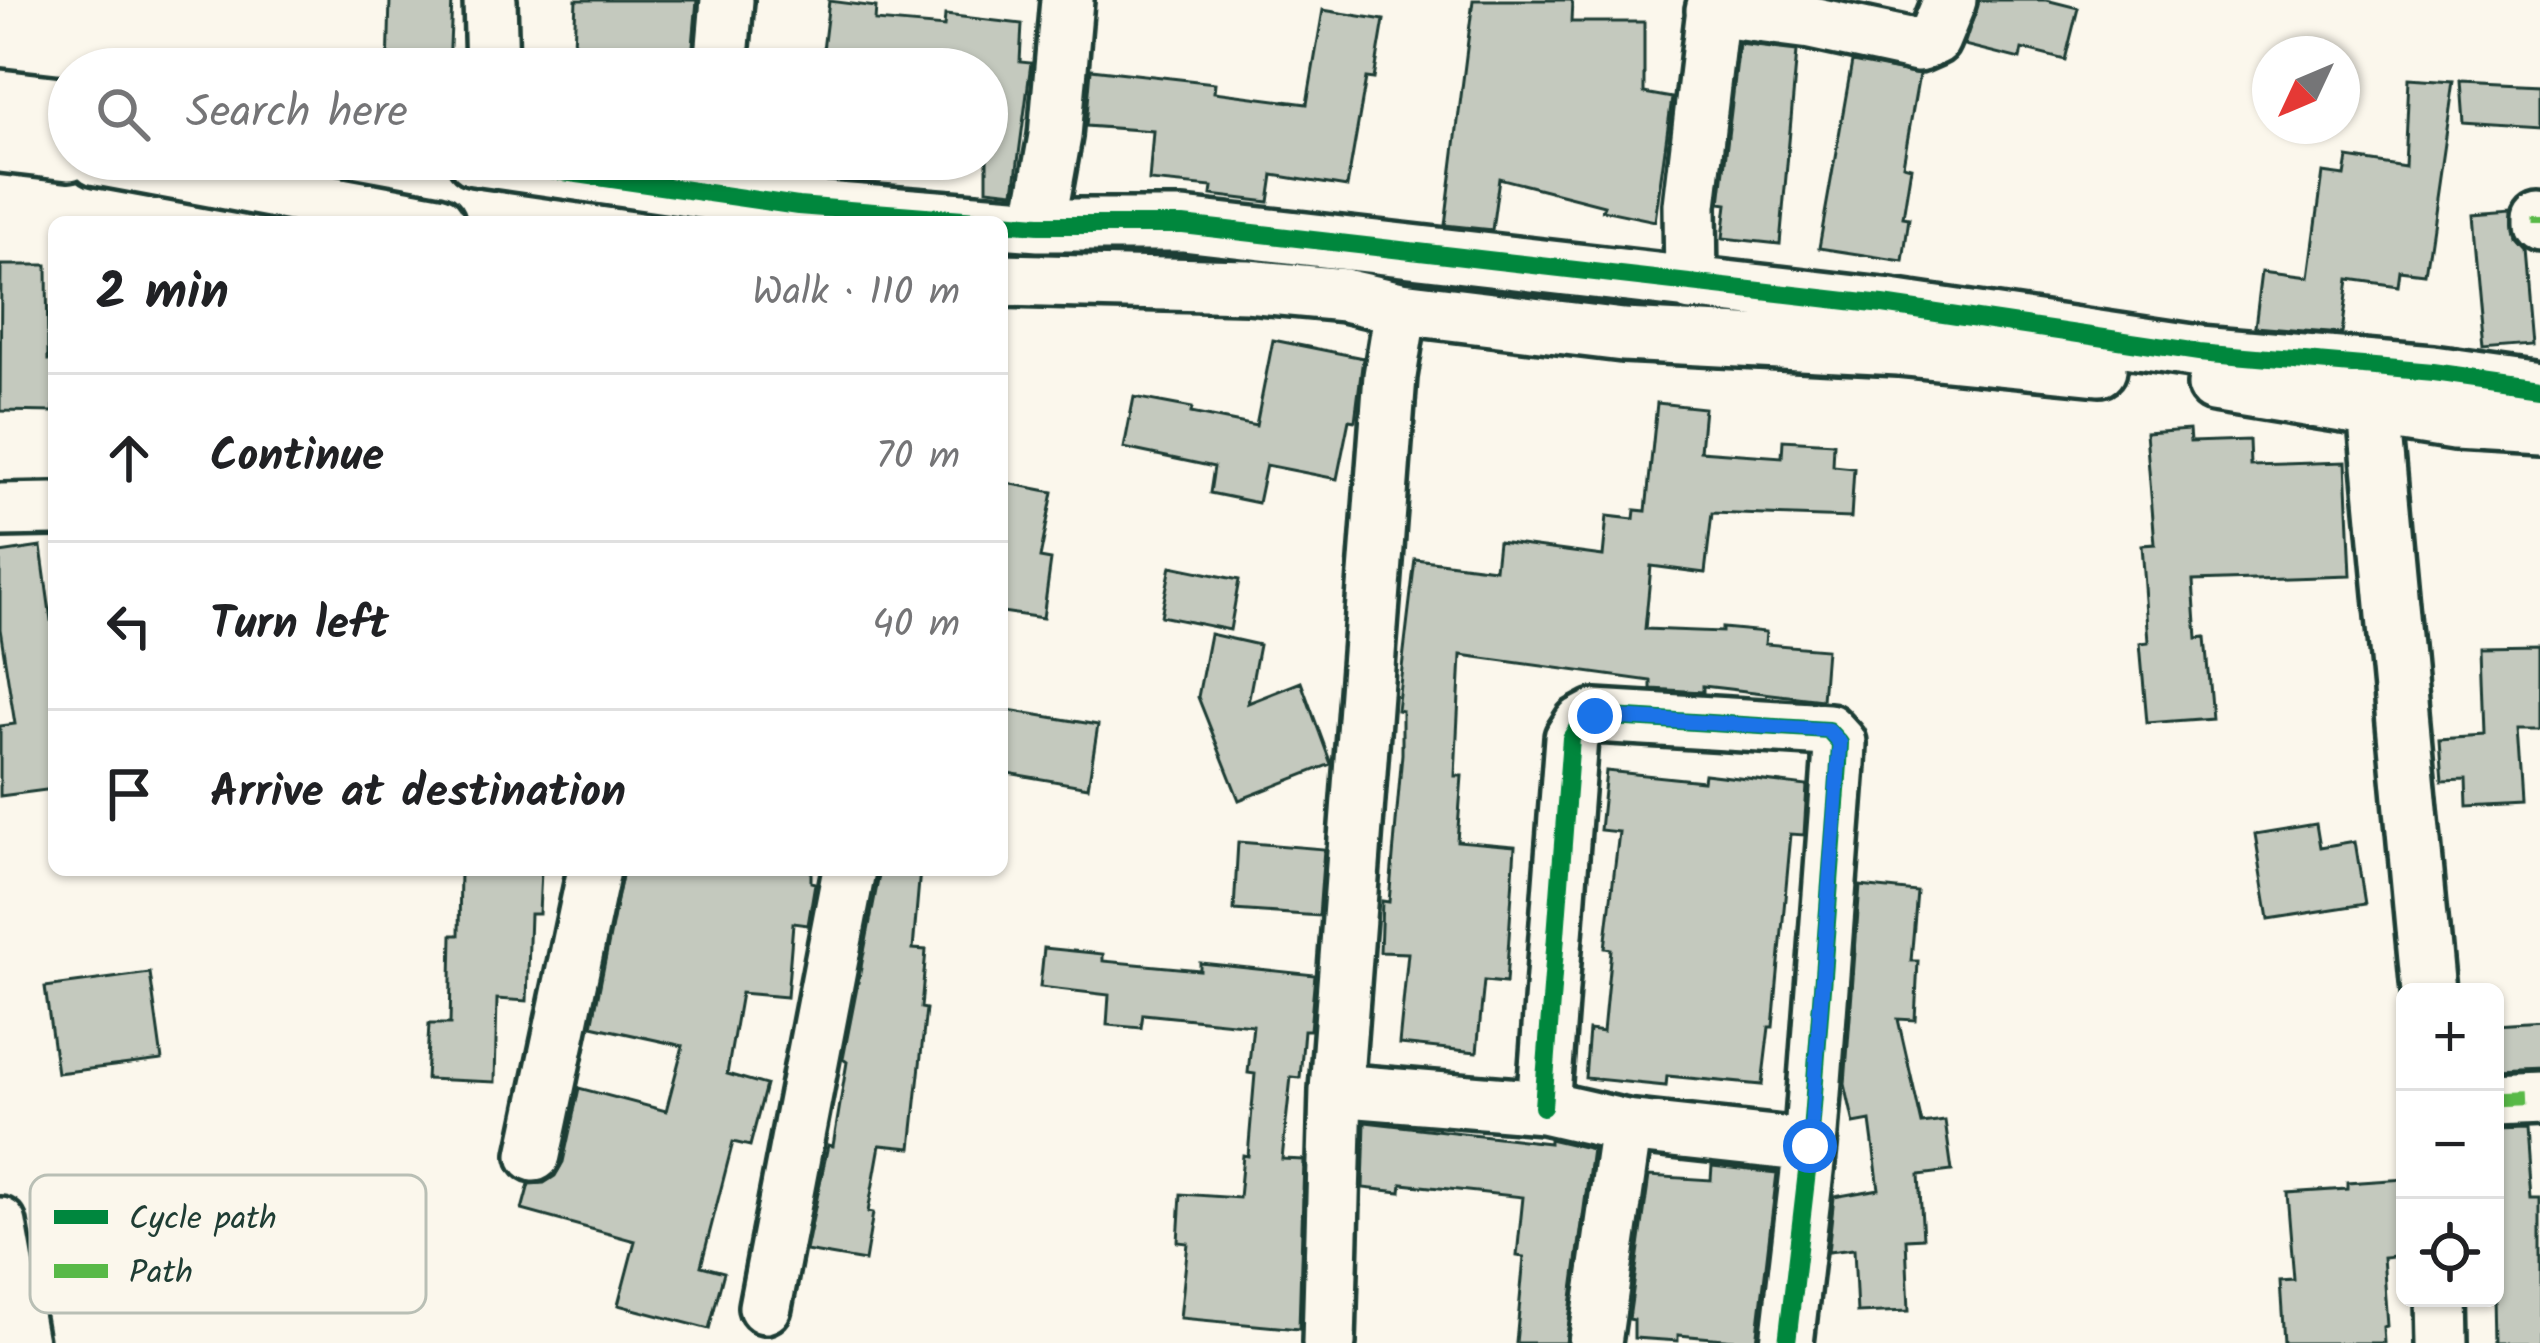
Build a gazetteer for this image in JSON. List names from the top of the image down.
{
  "legend": ["Cycle path", "Path"],
  "north": "bottom left",
  "page": {
    "search": "Search here",
    "heading": ["2 min", "Walk · 110 m"],
    "list": [
      ["Continue", "70 m"],
      ["Turn left", "40 m"],
      "Arrive at destination"
    ],
    "map_buttons": ["+", "−"]
  }
}
